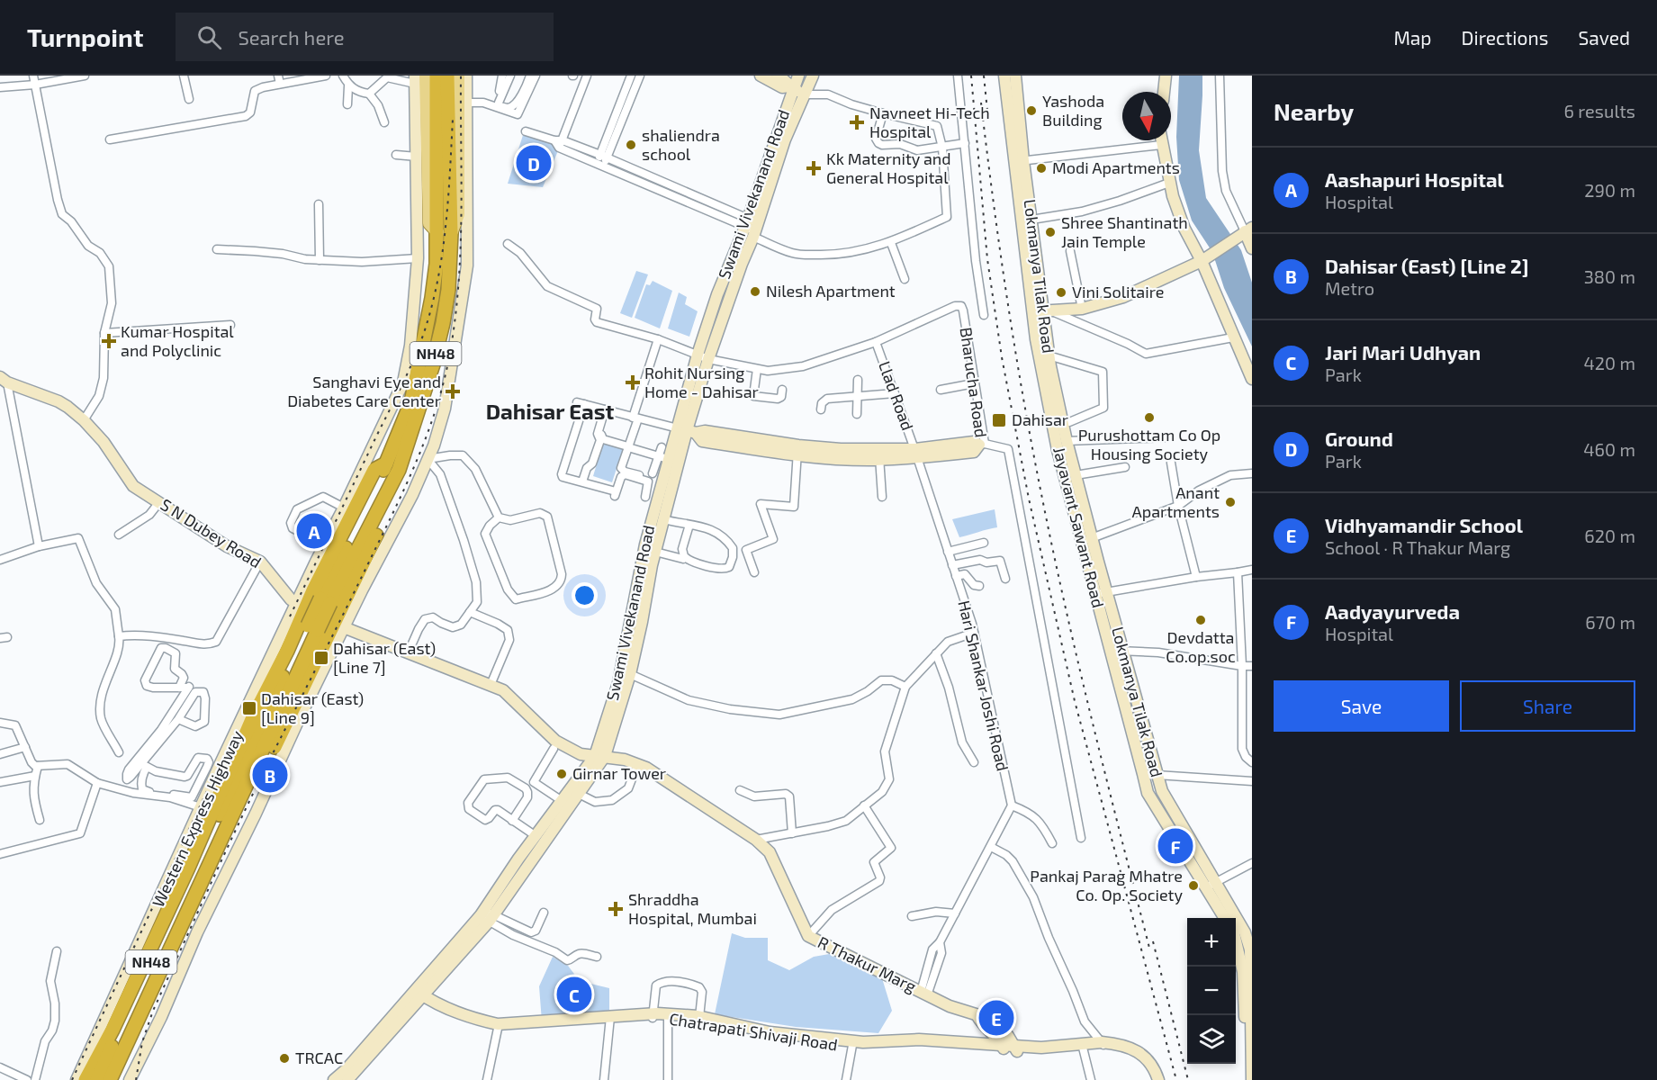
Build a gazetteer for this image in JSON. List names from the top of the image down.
{
  "streets": {
    "highway": ["NH48", "Western Express Highway"],
    "street": [
      "Swami Vivekanand Road",
      "Lokmanya Tilak Road",
      "Bharucha Road",
      "Llad Road",
      "Jayavant Sawant Road",
      "S N Dubey Road",
      "Hari Shankar Joshi Road",
      "R Thakur Marg",
      "Chatrapati Shivaji Road"
    ]
  },
  "crossings": [
    ["Swami Vivekanand Road", "Bharucha Road"],
    ["Swami Vivekanand Road", "S N Dubey Road"],
    ["Swami Vivekanand Road", "R Thakur Marg"],
    ["Lokmanya Tilak Road", "Jayavant Sawant Road"],
    ["Bharucha Road", "Llad Road"],
    ["Bharucha Road", "Hari Shankar Joshi Road"],
    ["Llad Road", "Hari Shankar Joshi Road"],
    ["S N Dubey Road", "R Thakur Marg"]
  ],
  "districts": ["Dahisar East"],
  "places": {
    "other": [
      "Yashoda Building",
      "shaliendra school",
      "Modi Apartments",
      "Shree Shantinath Jain Temple",
      "Nilesh Apartment",
      "Vini Solitaire",
      "Purushottam Co Op Housing Society",
      "Anant Apartments",
      "Devdatta Co.op.soc",
      "Girnar Tower",
      "Pankaj Parag Mhatre Co. Op. Society",
      "TRCAC"
    ],
    "health": [
      "Navneet Hi-Tech Hospital",
      "Kk Maternity and General Hospital",
      "Kumar Hospital and Polyclinic",
      "Rohit Nursing Home - Dahisar",
      "Sanghavi Eye and Diabetes Care Center",
      "Shraddha Hospital, Mumbai"
    ],
    "transit": ["Dahisar", "Dahisar (East) [Line 7]", "Dahisar (East) [Line 9]"]
  },
  "north": "bottom",
  "page": {
    "header": "Turnpoint",
    "search": "Search here",
    "nav": ["Map", "Directions", "Saved"],
    "heading": ["Nearby", "6 results"],
    "pins": [
      "D",
      "A",
      "B",
      "F",
      "C",
      "E"
    ],
    "list": [
      {
        "mark": "A",
        "name": "Aashapuri Hospital",
        "note": "Hospital",
        "value": "290 m"
      },
      {
        "mark": "B",
        "name": "Dahisar (East) [Line 2]",
        "note": "Metro",
        "value": "380 m"
      },
      {
        "mark": "C",
        "name": "Jari Mari Udhyan",
        "note": "Park",
        "value": "420 m"
      },
      {
        "mark": "D",
        "name": "Ground",
        "note": "Park",
        "value": "460 m"
      },
      {
        "mark": "E",
        "name": "Vidhyamandir School",
        "note": "School · R Thakur Marg",
        "value": "620 m"
      },
      {
        "mark": "F",
        "name": "Aadyayurveda",
        "note": "Hospital",
        "value": "670 m"
      }
    ],
    "buttons": ["Save", "Share"],
    "map_buttons": ["+", "−"]
  }
}
